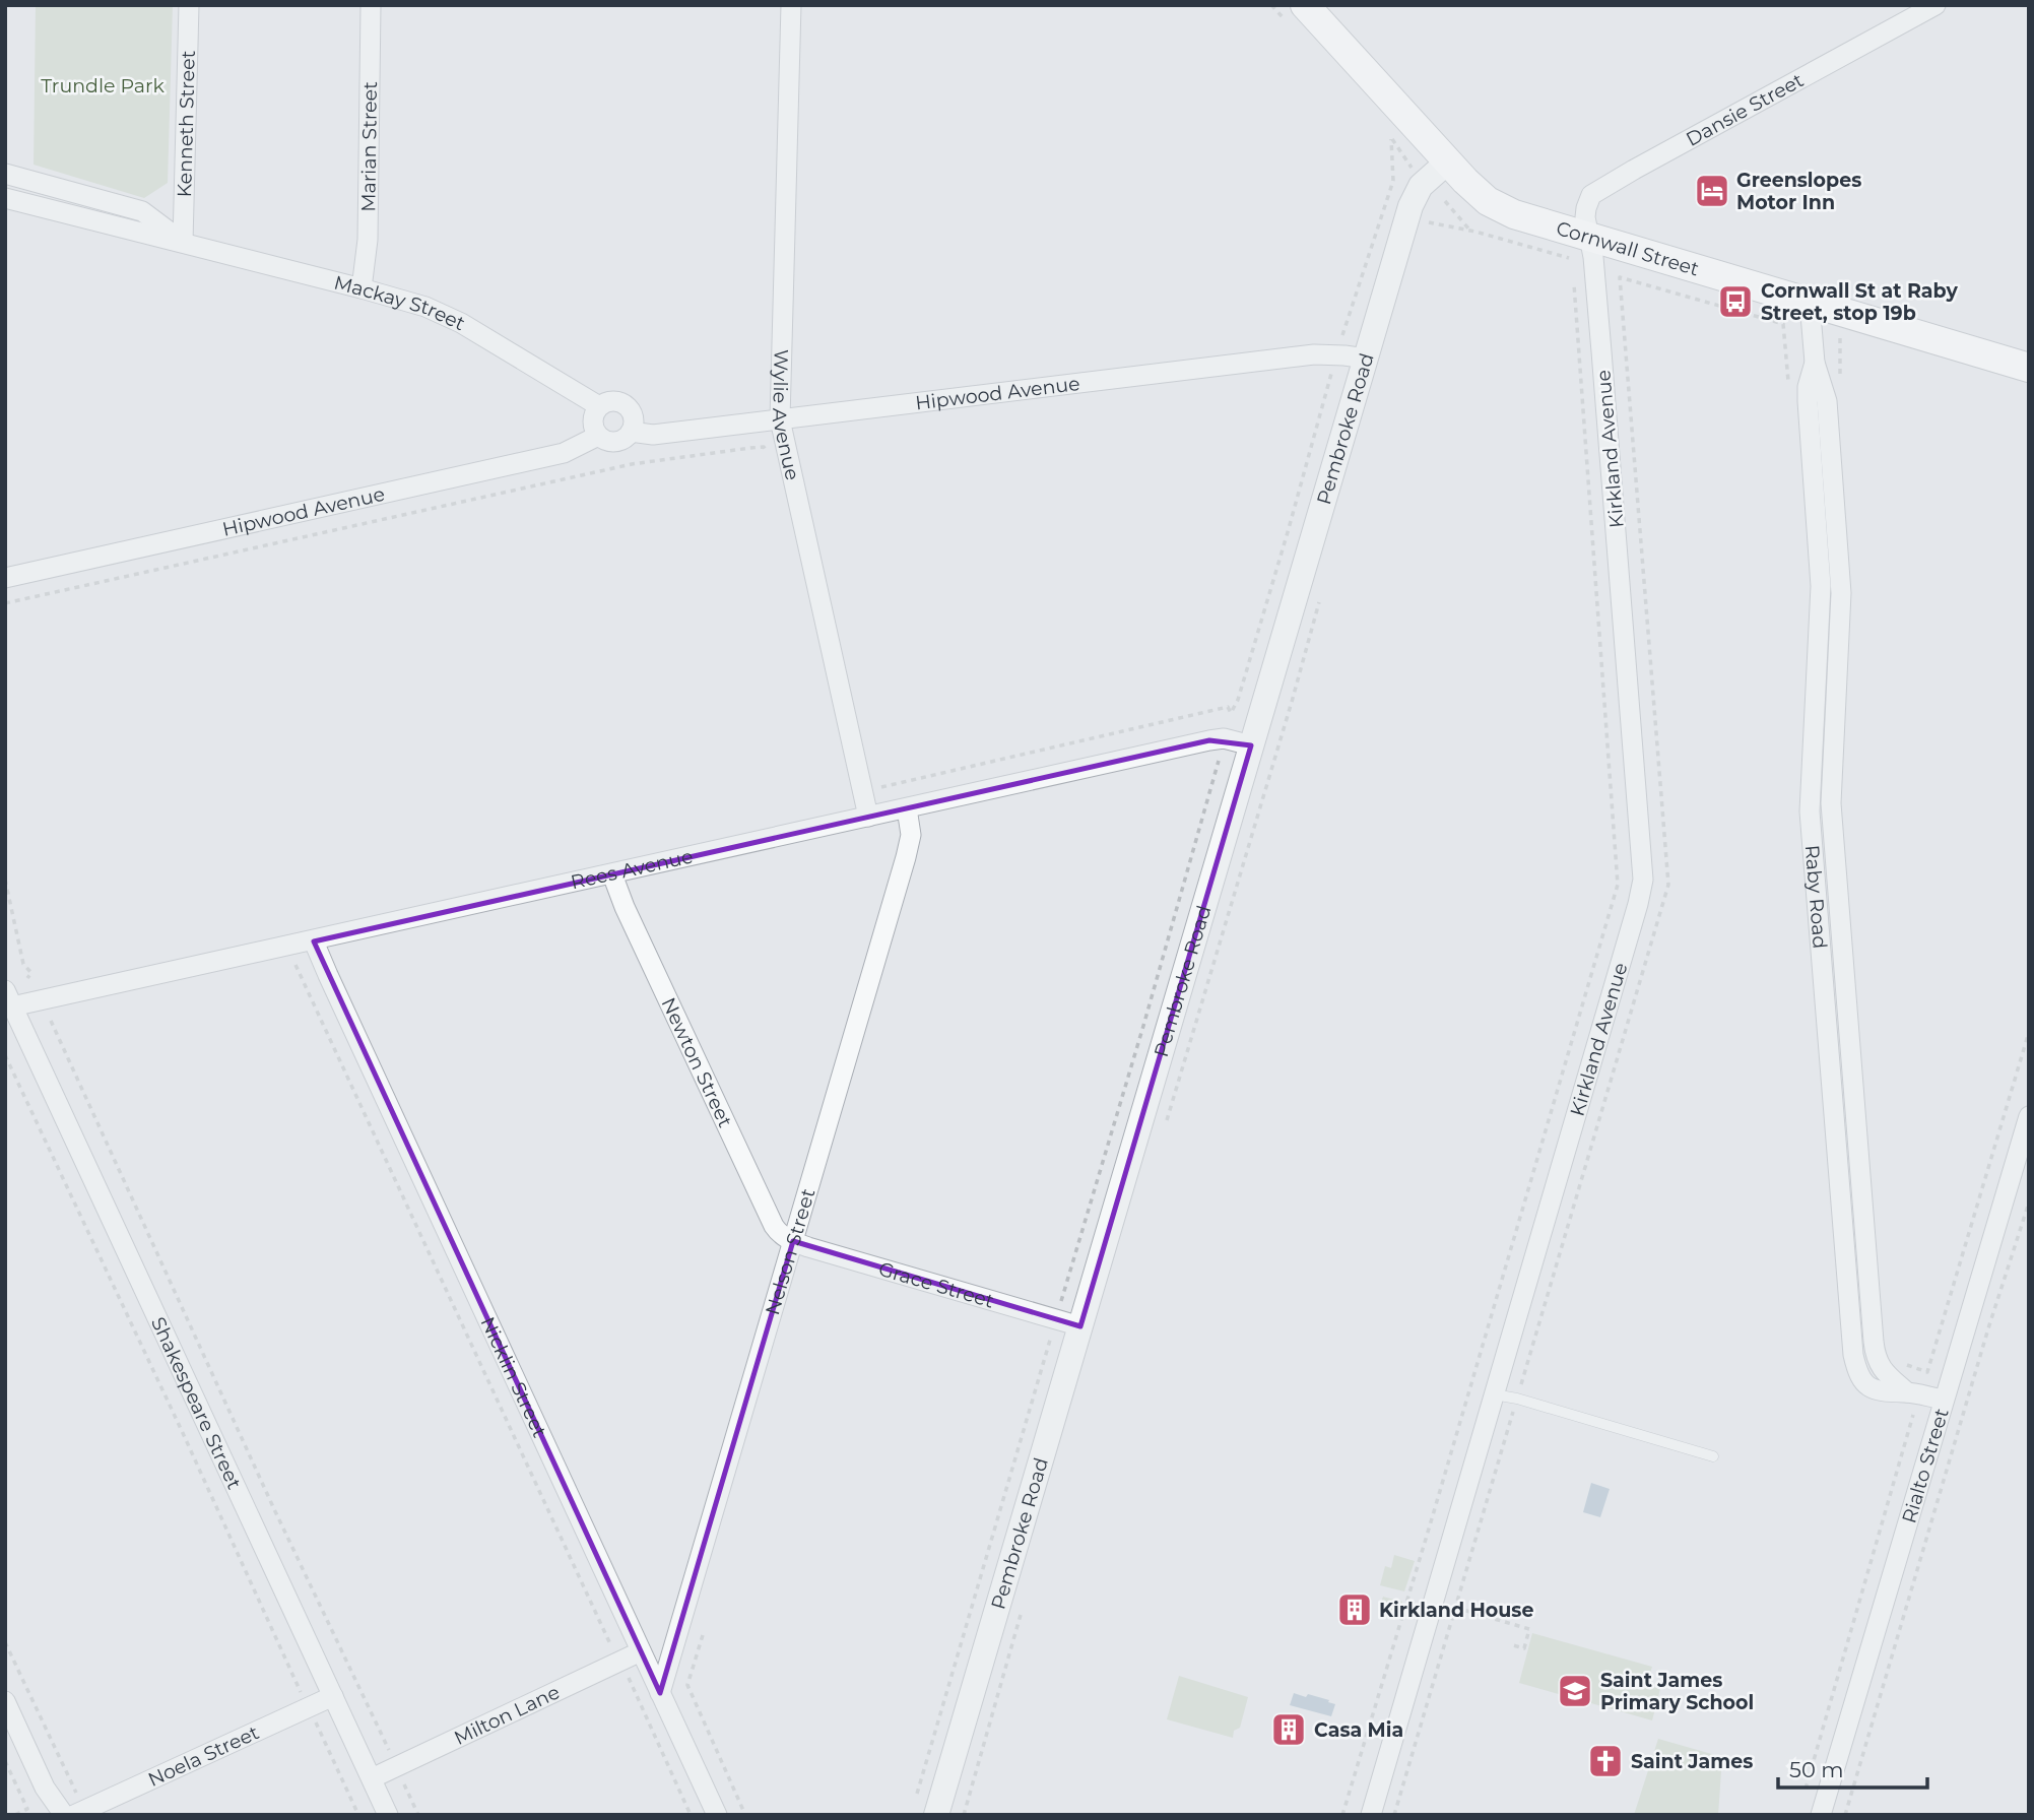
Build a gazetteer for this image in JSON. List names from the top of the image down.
{
  "streets": {
    "main road": ["Cornwall Street"],
    "street": [
      "Dansie Street",
      "Kenneth Street",
      "Marian Street",
      "Mackay Street",
      "Hipwood Avenue",
      "Wylie Avenue",
      "Pembroke Road",
      "Kirkland Avenue",
      "Rees Avenue",
      "Raby Road",
      "Newton Street",
      "Nelson Street",
      "Grace Street",
      "Nicklin Street",
      "Shakespeare Street",
      "Rialto Street",
      "Milton Lane",
      "Noela Street"
    ]
  },
  "crossings": [
    ["Dansie Street", "Cornwall Street"],
    ["Dansie Street", "Kirkland Avenue"],
    ["Kenneth Street", "Mackay Street"],
    ["Marian Street", "Mackay Street"],
    ["Cornwall Street", "Pembroke Road"],
    ["Cornwall Street", "Kirkland Avenue"],
    ["Cornwall Street", "Raby Road"],
    ["Mackay Street", "Hipwood Avenue"],
    ["Hipwood Avenue", "Wylie Avenue"],
    ["Hipwood Avenue", "Pembroke Road"],
    ["Wylie Avenue", "Rees Avenue"],
    ["Pembroke Road", "Rees Avenue"],
    ["Pembroke Road", "Grace Street"],
    ["Rees Avenue", "Newton Street"],
    ["Rees Avenue", "Nelson Street"],
    ["Rees Avenue", "Nicklin Street"],
    ["Rees Avenue", "Shakespeare Street"],
    ["Newton Street", "Nelson Street"],
    ["Newton Street", "Grace Street"],
    ["Nelson Street", "Grace Street"],
    ["Nelson Street", "Nicklin Street"],
    ["Nicklin Street", "Milton Lane"],
    ["Shakespeare Street", "Milton Lane"],
    ["Shakespeare Street", "Noela Street"]
  ],
  "parks": ["Trundle Park"],
  "places": {
    "hotel": ["Greenslopes Motor Inn"],
    "bus stop": ["Cornwall St at Raby Street, stop 19b"],
    "building": ["Kirkland House", "Casa Mia"],
    "school or university": ["Saint James Primary School"],
    "church": ["Saint James"]
  },
  "scale_bar": "50 m"
}
